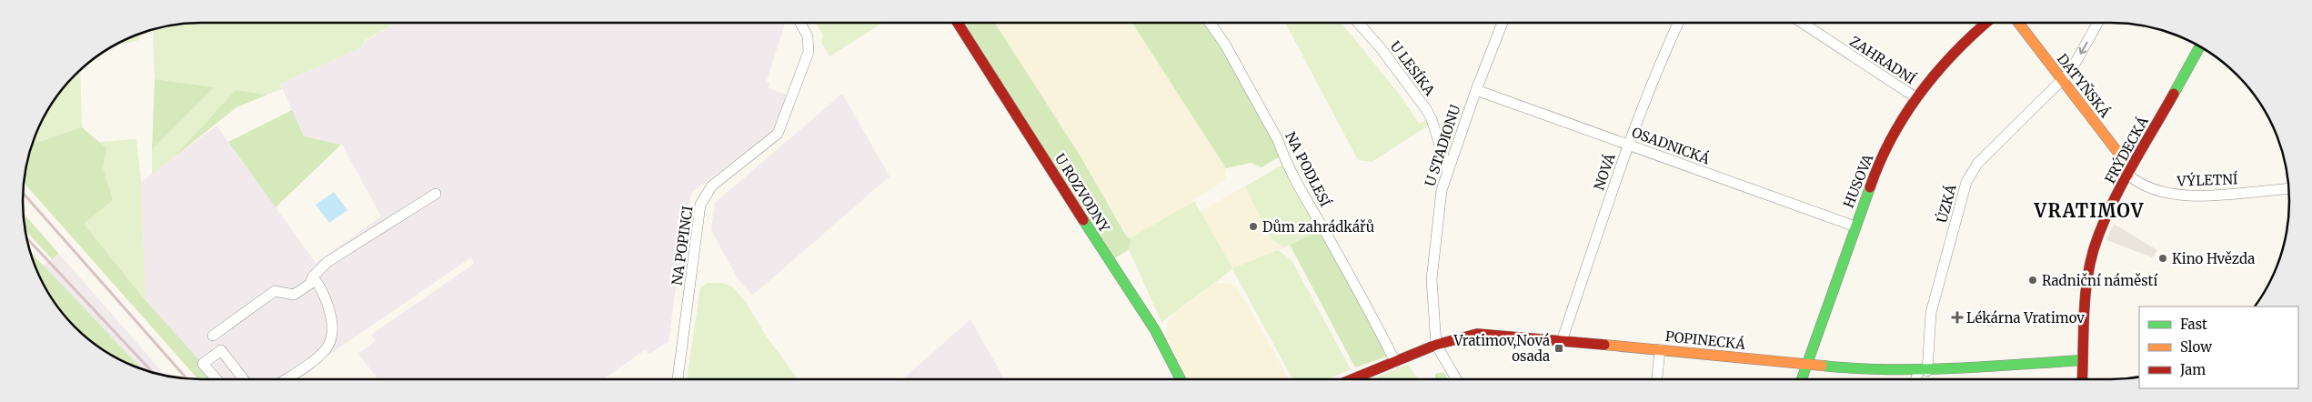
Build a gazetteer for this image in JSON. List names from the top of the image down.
{
  "streets": {
    "street": [
      "ZAHRADNÍ",
      "U LESÍKA",
      "DATYŇSKÁ",
      "U STADIONU",
      "OSADNICKÁ",
      "FRÝDECKÁ",
      "NA PODLESÍ",
      "NOVÁ",
      "VÝLETNÍ",
      "HUSOVA",
      "U ROZVODNY",
      "ÚZKÁ",
      "NA POPINCI",
      "POPINECKÁ"
    ]
  },
  "crossings": [
    ["ZAHRADNÍ", "HUSOVA"],
    ["U LESÍKA", "U STADIONU"],
    ["DATYŇSKÁ", "FRÝDECKÁ"],
    ["DATYŇSKÁ", "VÝLETNÍ"],
    ["DATYŇSKÁ", "ÚZKÁ"],
    ["U STADIONU", "OSADNICKÁ"],
    ["U STADIONU", "POPINECKÁ"],
    ["OSADNICKÁ", "NOVÁ"],
    ["OSADNICKÁ", "HUSOVA"],
    ["FRÝDECKÁ", "VÝLETNÍ"],
    ["FRÝDECKÁ", "POPINECKÁ"],
    ["NA PODLESÍ", "POPINECKÁ"],
    ["NOVÁ", "POPINECKÁ"],
    ["HUSOVA", "POPINECKÁ"],
    ["ÚZKÁ", "POPINECKÁ"]
  ],
  "districts": ["VRATIMOV"],
  "places": {
    "other": ["Dům zahrádkářů", "Kino Hvězda", "Radniční náměstí"],
    "health": ["Lékárna Vratimov"],
    "transit": ["Vratimov,Nová osada"]
  },
  "legend": ["Fast", "Slow", "Jam"]
}
